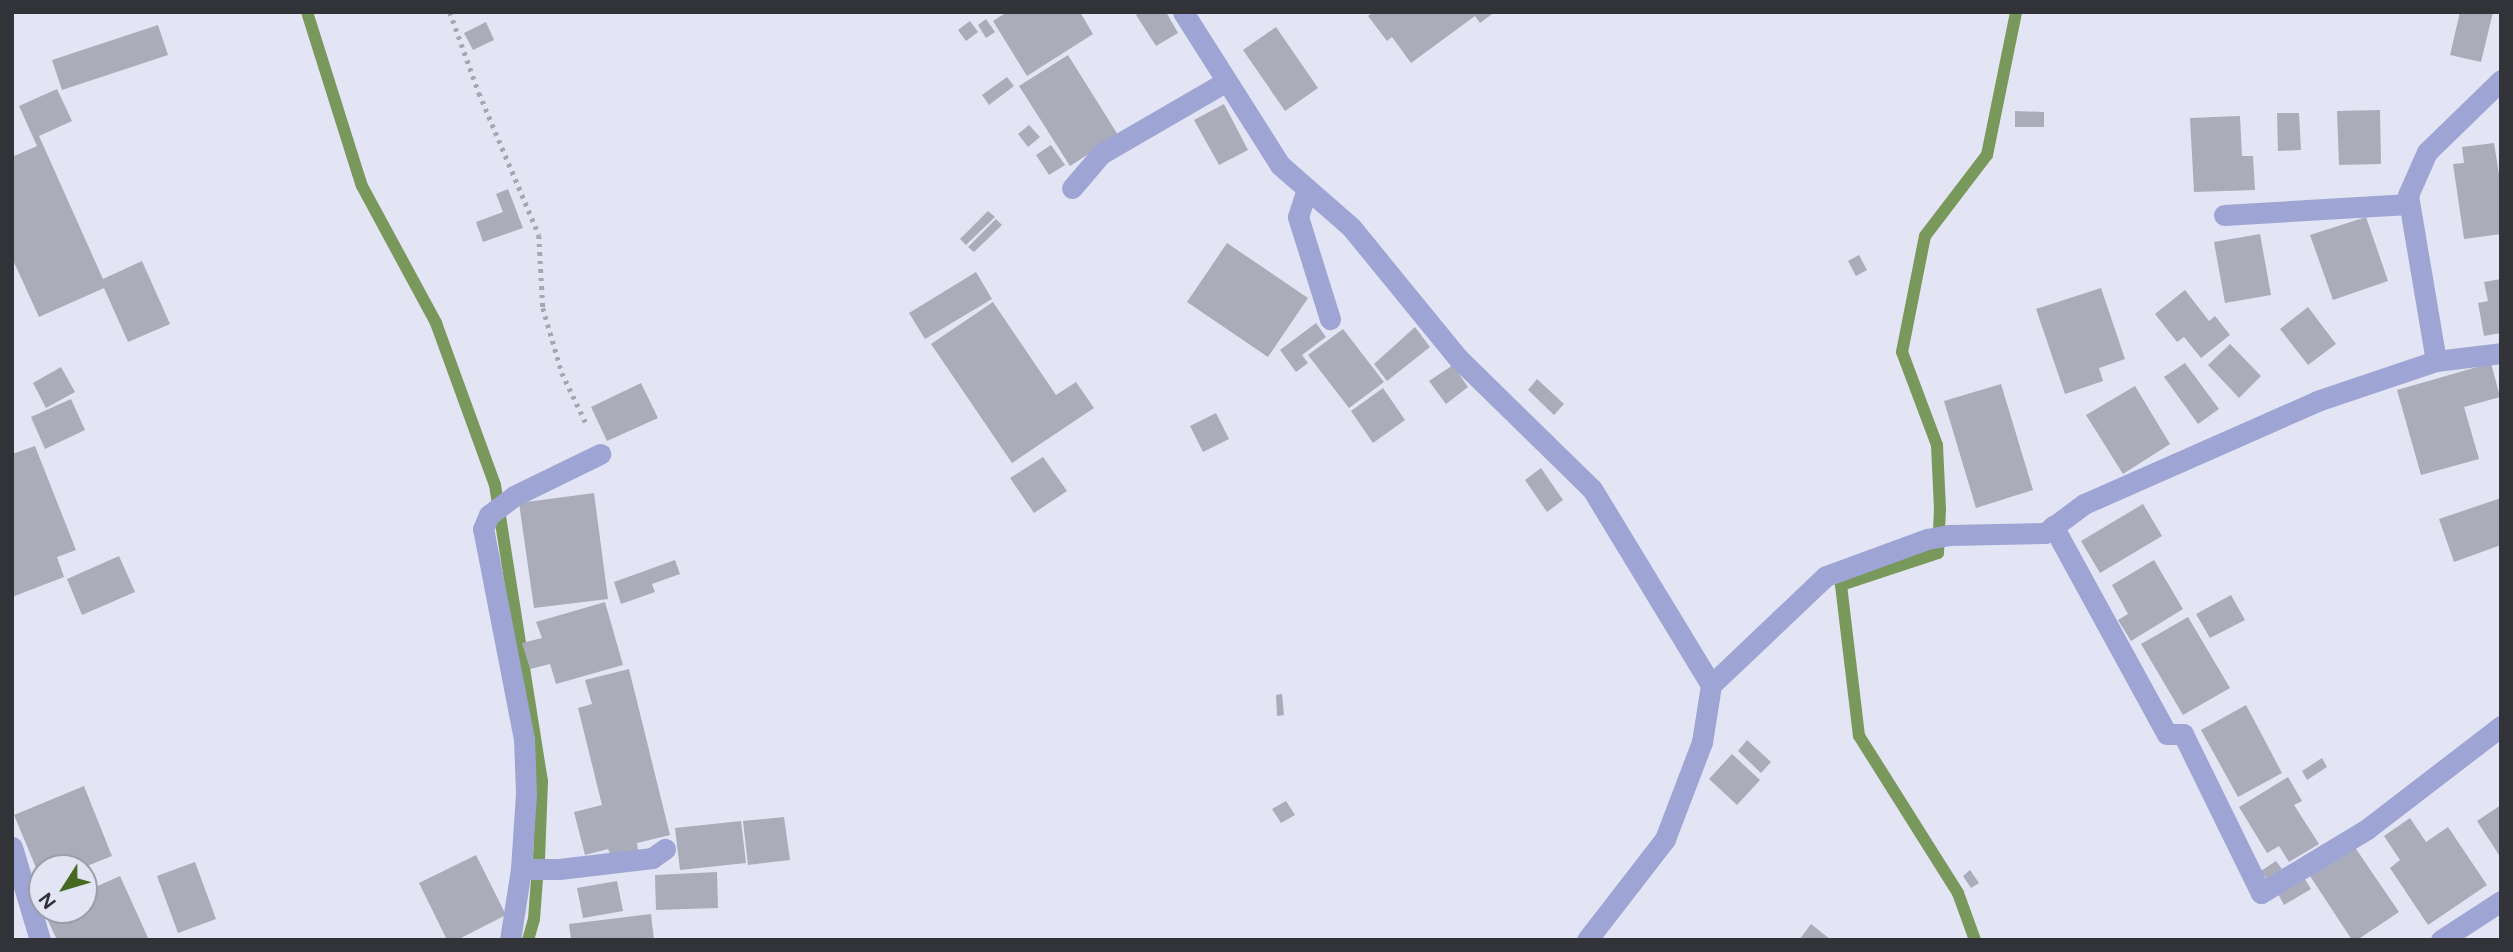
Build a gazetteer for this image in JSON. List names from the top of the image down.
{
  "north": "bottom left"
}
